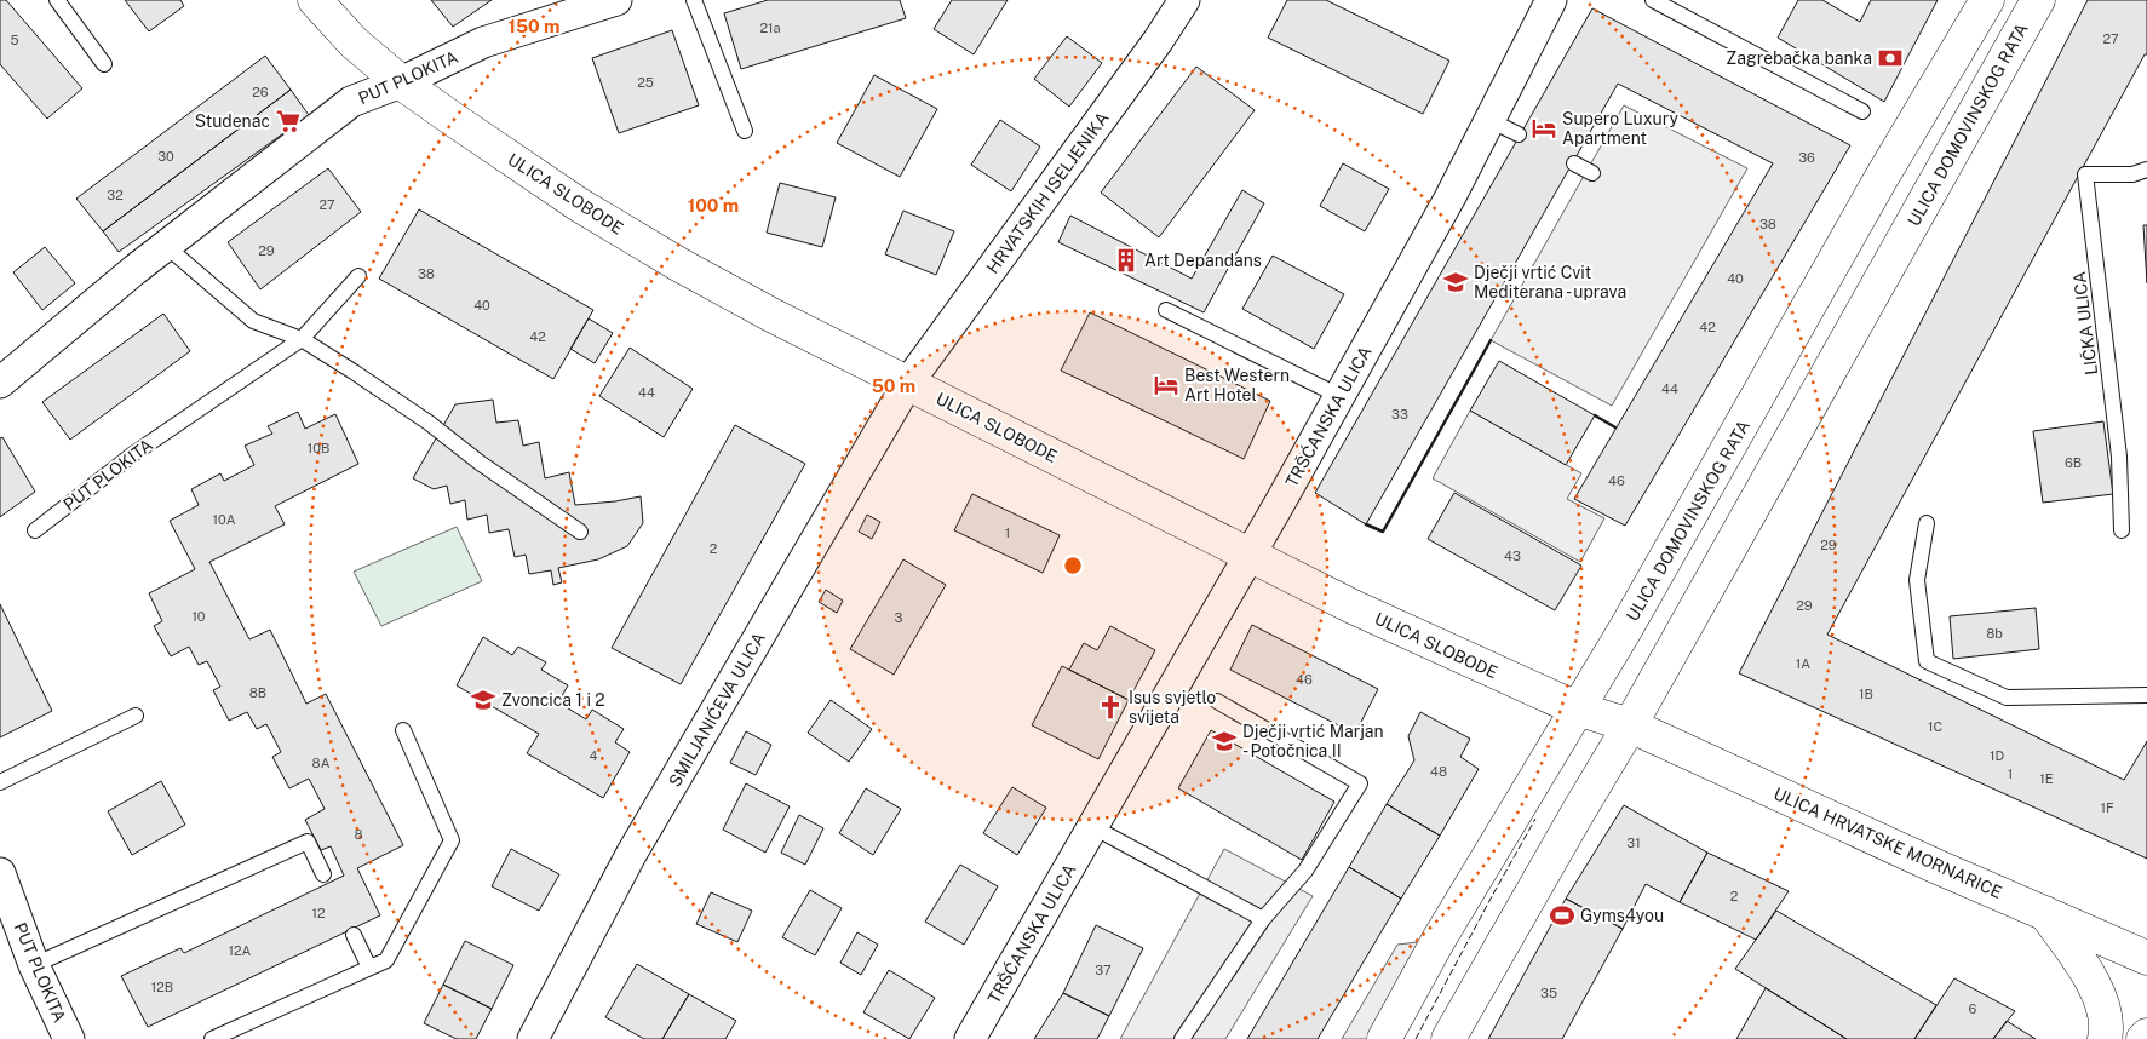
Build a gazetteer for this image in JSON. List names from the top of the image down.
{
  "streets": {
    "main road": ["ULICA DOMOVINSKOG RATA", "ULICA SLOBODE", "ULICA HRVATSKE MORNARICE"],
    "street": [
      "PUT PLOKITA",
      "HRVATSKIH ISELJENIKA",
      "TRŠĆANSKA ULICA",
      "SMILJANIĆEVA ULICA"
    ],
    "lane": ["LIČKA ULICA"]
  },
  "crossings": [
    ["PUT PLOKITA", "ULICA SLOBODE"],
    ["ULICA DOMOVINSKOG RATA", "ULICA SLOBODE"],
    ["ULICA DOMOVINSKOG RATA", "ULICA HRVATSKE MORNARICE"],
    ["HRVATSKIH ISELJENIKA", "ULICA SLOBODE"],
    ["HRVATSKIH ISELJENIKA", "SMILJANIĆEVA ULICA"],
    ["ULICA SLOBODE", "TRŠĆANSKA ULICA"],
    ["ULICA SLOBODE", "SMILJANIĆEVA ULICA"],
    ["ULICA SLOBODE", "ULICA HRVATSKE MORNARICE"]
  ],
  "places": {
    "bank": ["Zagrebačka banka"],
    "supermarket": ["Studenac"],
    "hotel": ["Supero Luxury Apartment", "Best Western Art Hotel"],
    "building": ["Art Depandans"],
    "school or university": ["Dječji vrtić Cvit Mediterana - uprava", "Zvoncica 1 i 2", "Dječji vrtić Marjan - Potočnica II"],
    "church": ["Isus svjetlo svijeta"],
    "sports": ["Gyms4you"]
  },
  "house_numbers": [
    "21a",
    "27",
    "5",
    "25",
    "26",
    "30",
    "36",
    "32",
    "27",
    "38",
    "29",
    "38",
    "40",
    "40",
    "42",
    "42",
    "44",
    "44",
    "33",
    "10B",
    "6B",
    "46",
    "10A",
    "1",
    "29",
    "2",
    "43",
    "29",
    "10",
    "3",
    "8b",
    "1A",
    "46",
    "8B",
    "1B",
    "1C",
    "4",
    "1D",
    "8A",
    "48",
    "1",
    "1E",
    "1F",
    "8",
    "31",
    "2",
    "12",
    "12A",
    "37",
    "12B",
    "35",
    "6"
  ],
  "rings": ["150 m", "100 m", "50 m"]
}
